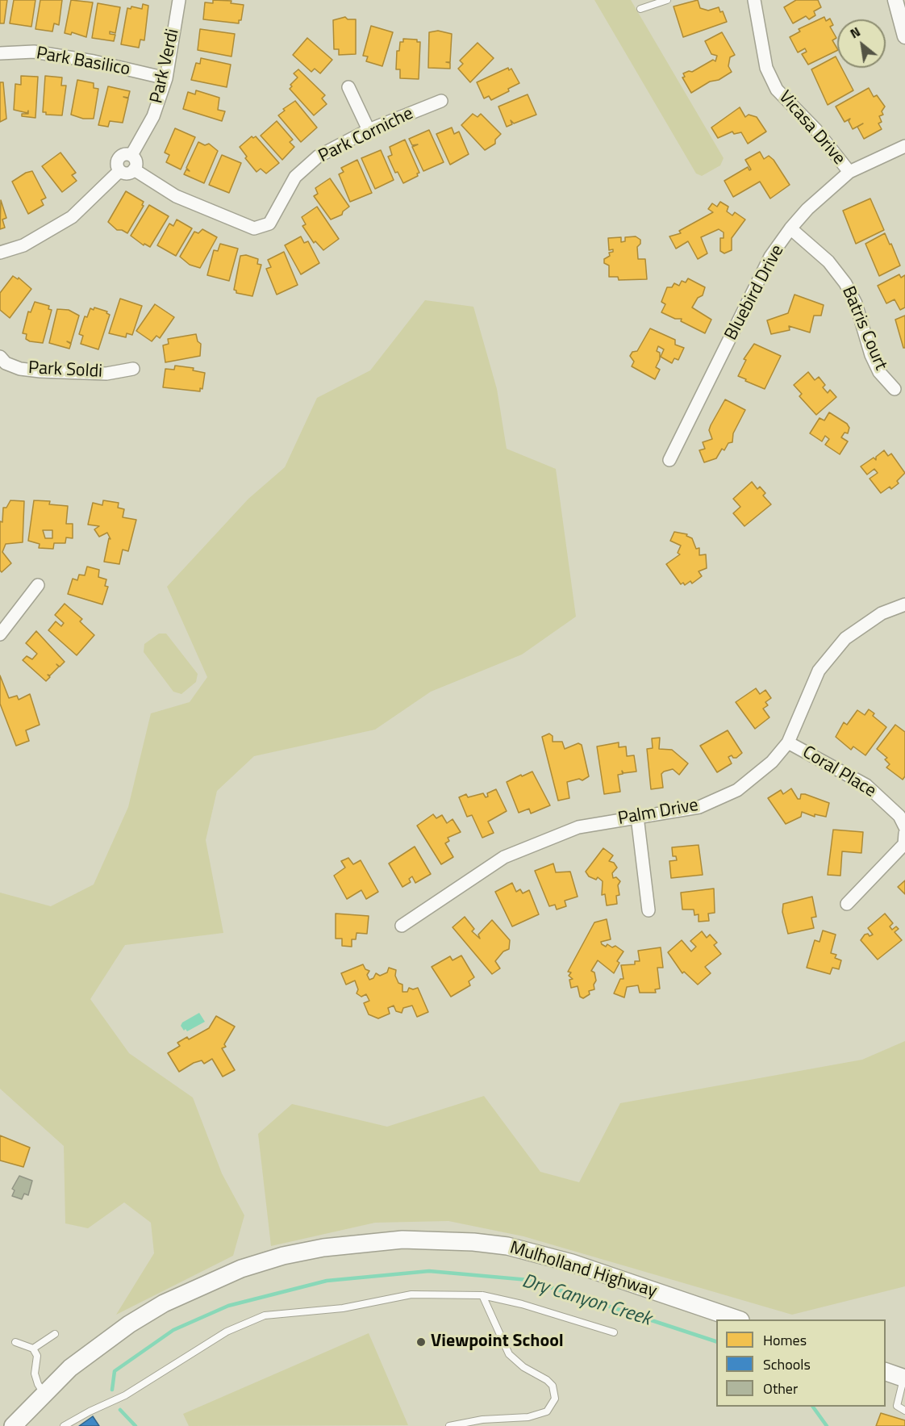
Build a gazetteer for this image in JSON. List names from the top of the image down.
{
  "streets": {
    "main road": ["Mulholland Highway"],
    "street": [
      "Park Basilico",
      "Park Verdi",
      "Vicasa Drive",
      "Park Corniche",
      "Bluebird Drive",
      "Batris Court",
      "Park Soldi",
      "Coral Place",
      "Palm Drive"
    ]
  },
  "crossings": [
    ["Park Basilico", "Park Verdi"],
    ["Park Verdi", "Park Corniche"],
    ["Vicasa Drive", "Bluebird Drive"],
    ["Bluebird Drive", "Batris Court"],
    ["Coral Place", "Palm Drive"]
  ],
  "water": ["Dry Canyon Creek"],
  "places": ["Viewpoint School"],
  "legend": ["Homes", "Schools", "Other"],
  "north": "top left"
}
